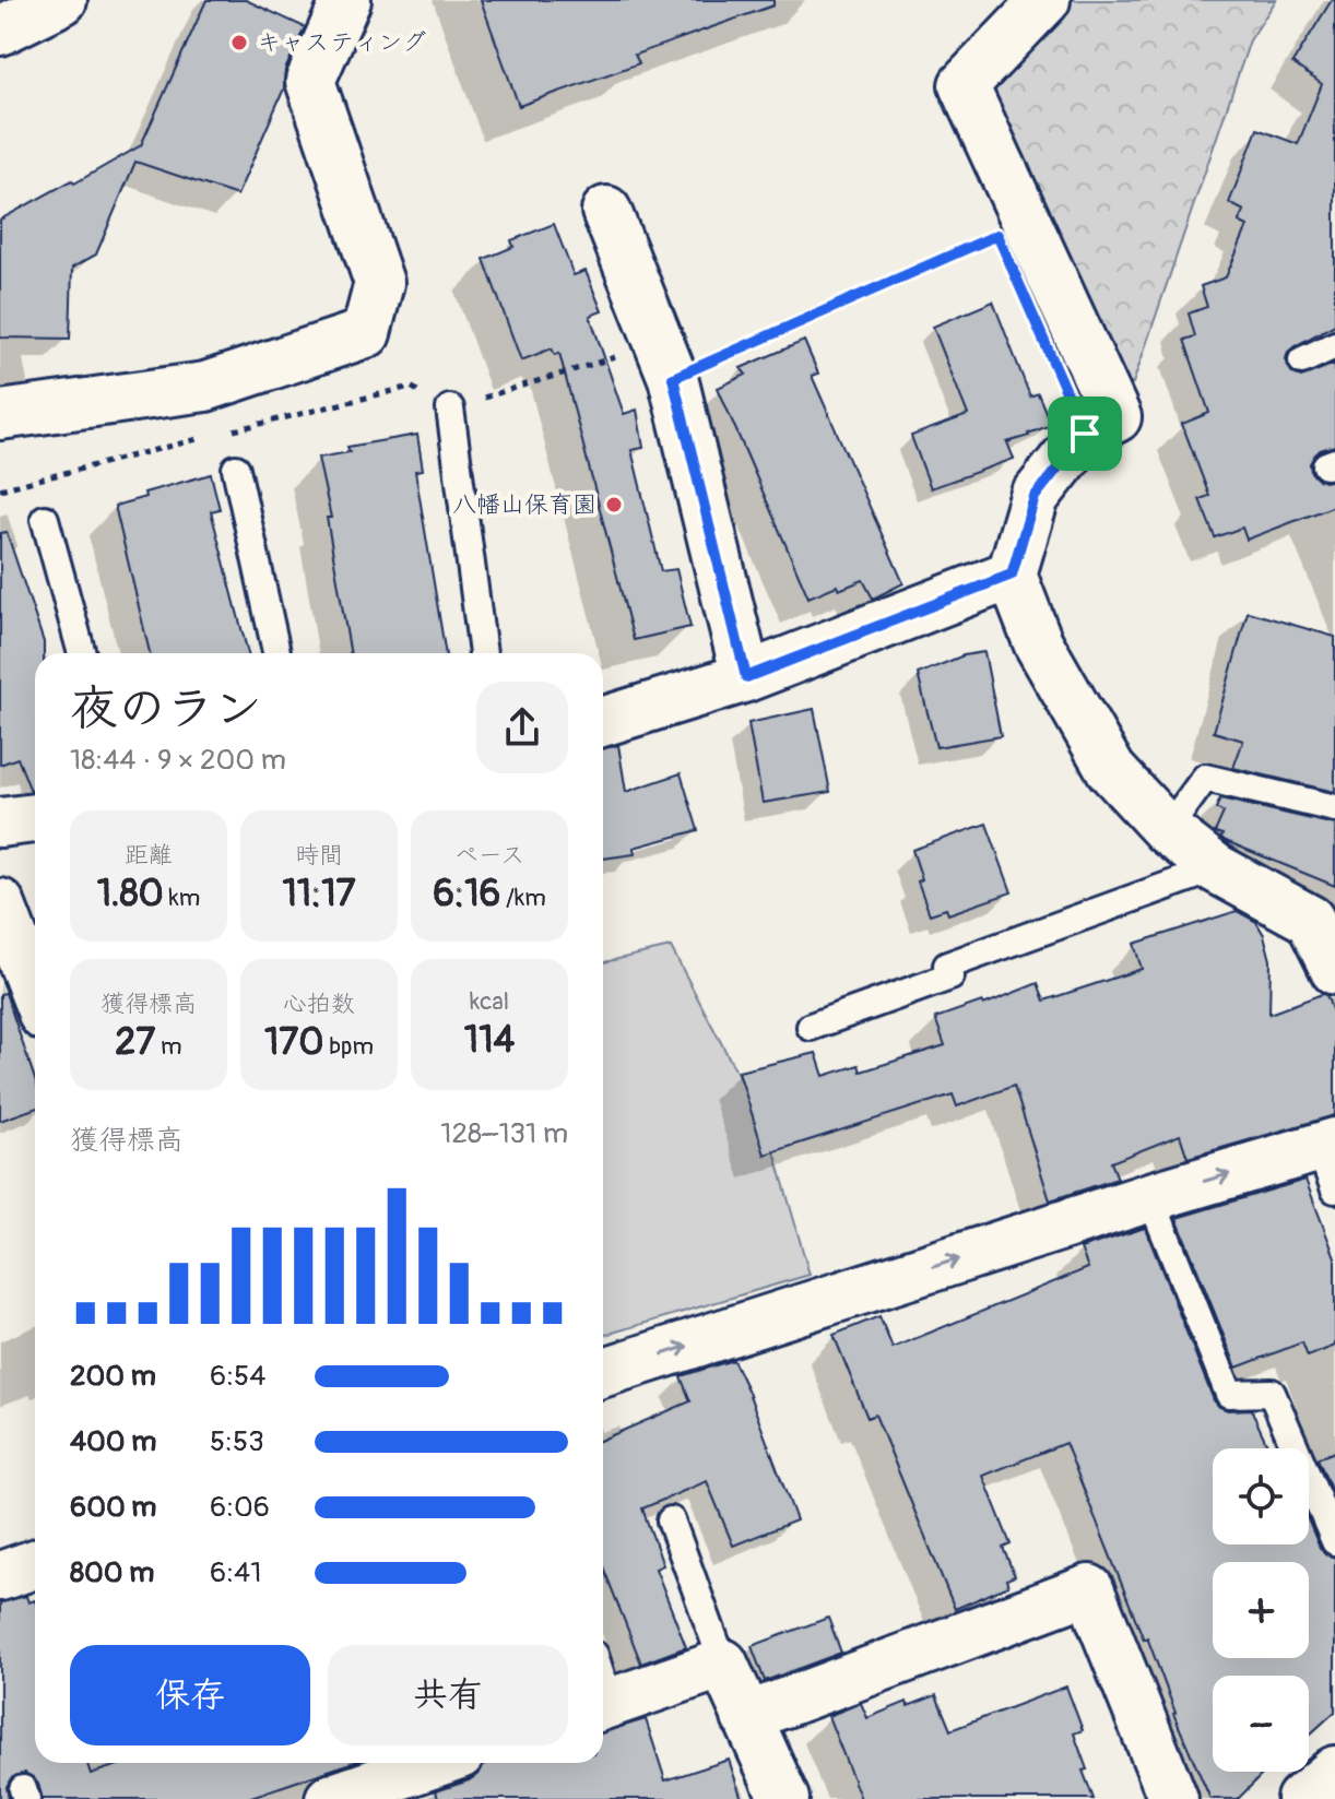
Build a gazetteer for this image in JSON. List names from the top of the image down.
{
  "places": ["キャスティング", "八幡山保育園"],
  "page": {
    "heading": ["夜のラン", "18:44 · 9 × 200 m"],
    "stats": [
      ["距離", "1.80 km"],
      ["時間", "11:17"],
      ["ペース", "6:16 /km"],
      ["獲得標高", "27 m"],
      ["心拍数", "170 bpm"],
      ["kcal", "114"]
    ],
    "chart": ["獲得標高", "128–131 m"],
    "list": [
      {
        "name": "200 m",
        "note": "6:54"
      },
      {
        "name": "400 m",
        "note": "5:53"
      },
      {
        "name": "600 m",
        "note": "6:06"
      },
      {
        "name": "800 m",
        "note": "6:41"
      }
    ],
    "map_buttons": ["+", "−"],
    "buttons": ["保存", "共有"]
  }
}
